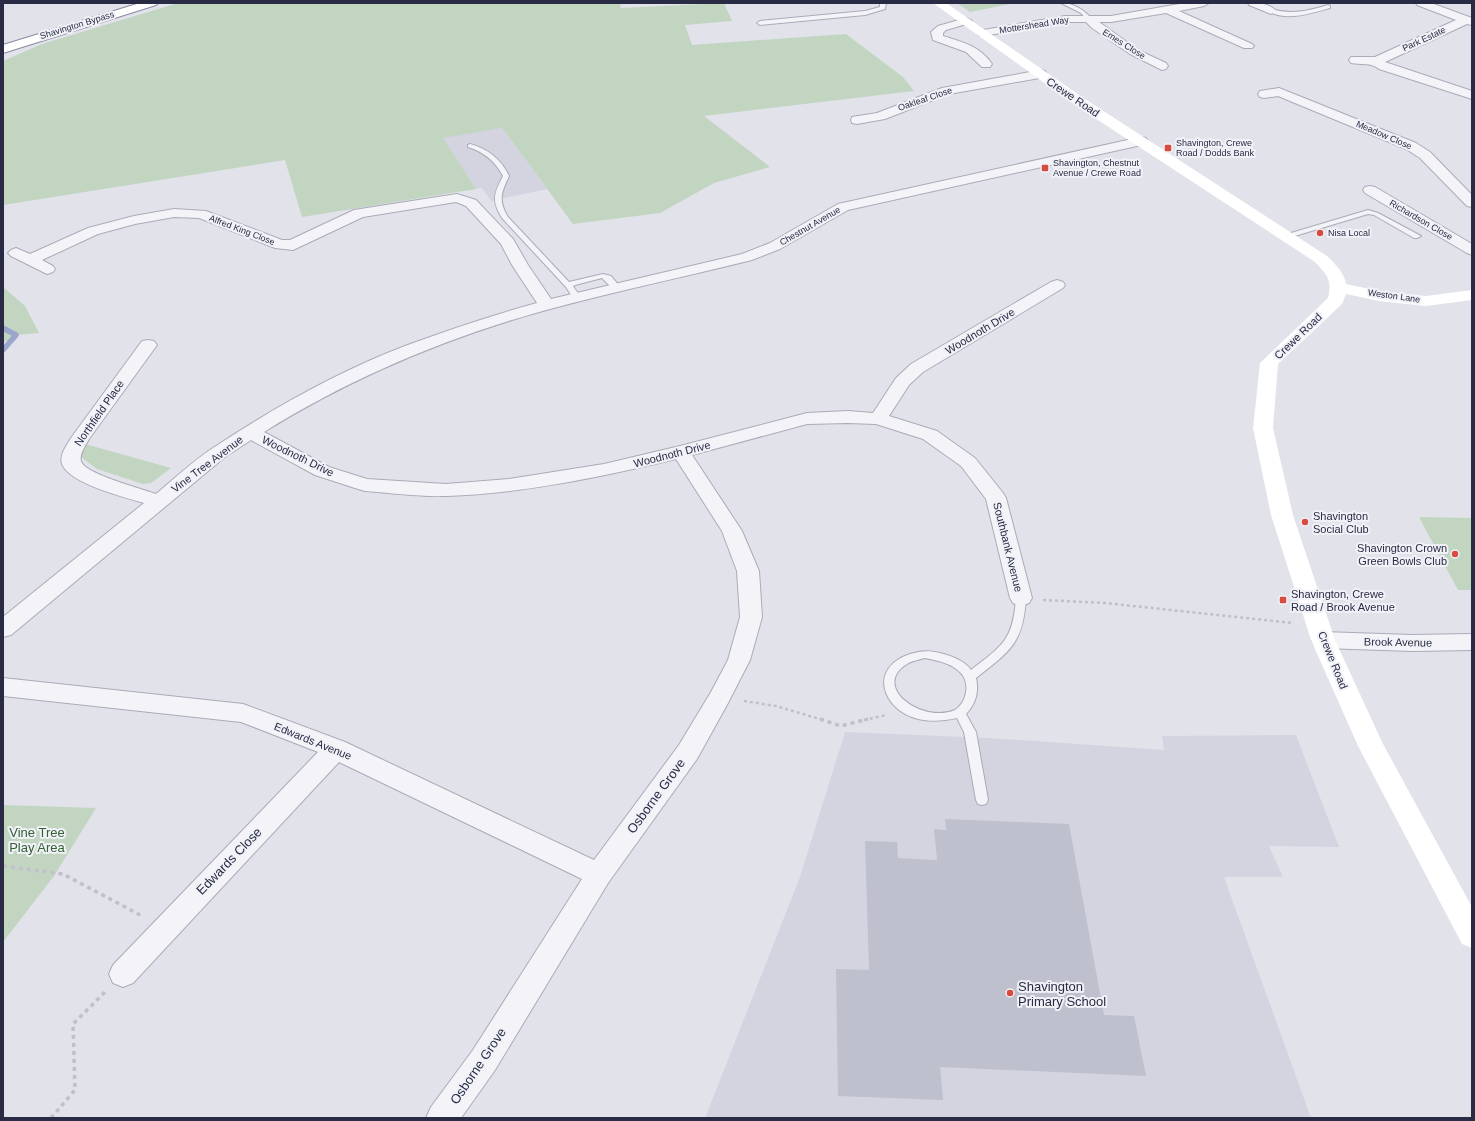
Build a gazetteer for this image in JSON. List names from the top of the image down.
{
  "streets": {
    "main road": ["Shavington Bypass", "Crewe Road", "Weston Lane"],
    "street": [
      "Mottershead Way",
      "Park Estate",
      "Emes Close",
      "Oakleaf Close",
      "Meadow Close",
      "Richardson Close",
      "Chestnut Avenue",
      "Alfred King Close",
      "Woodnoth Drive",
      "Northfield Place",
      "Vine Tree Avenue",
      "Southbank Avenue",
      "Brook Avenue",
      "Edwards Avenue",
      "Osborne Grove",
      "Edwards Close"
    ]
  },
  "crossings": [
    ["Mottershead Way", "Emes Close"],
    ["Mottershead Way", "Crewe Road"],
    ["Crewe Road", "Oakleaf Close"],
    ["Crewe Road", "Chestnut Avenue"],
    ["Crewe Road", "Weston Lane"],
    ["Crewe Road", "Brook Avenue"],
    ["Chestnut Avenue", "Alfred King Close"],
    ["Chestnut Avenue", "Vine Tree Avenue"],
    ["Woodnoth Drive", "Vine Tree Avenue"],
    ["Woodnoth Drive", "Southbank Avenue"],
    ["Woodnoth Drive", "Osborne Grove"],
    ["Northfield Place", "Vine Tree Avenue"],
    ["Edwards Avenue", "Osborne Grove"],
    ["Edwards Avenue", "Edwards Close"]
  ],
  "parks": ["Vine Tree Play Area"],
  "places": {
    "transit": ["Shavington, Crewe Road / Dodds Bank", "Shavington, Chestnut Avenue / Crewe Road", "Shavington, Crewe Road / Brook Avenue"],
    "other": [
      "Nisa Local",
      "Shavington Social Club",
      "Shavington Crown Green Bowls Club",
      "Shavington Primary School"
    ]
  }
}
